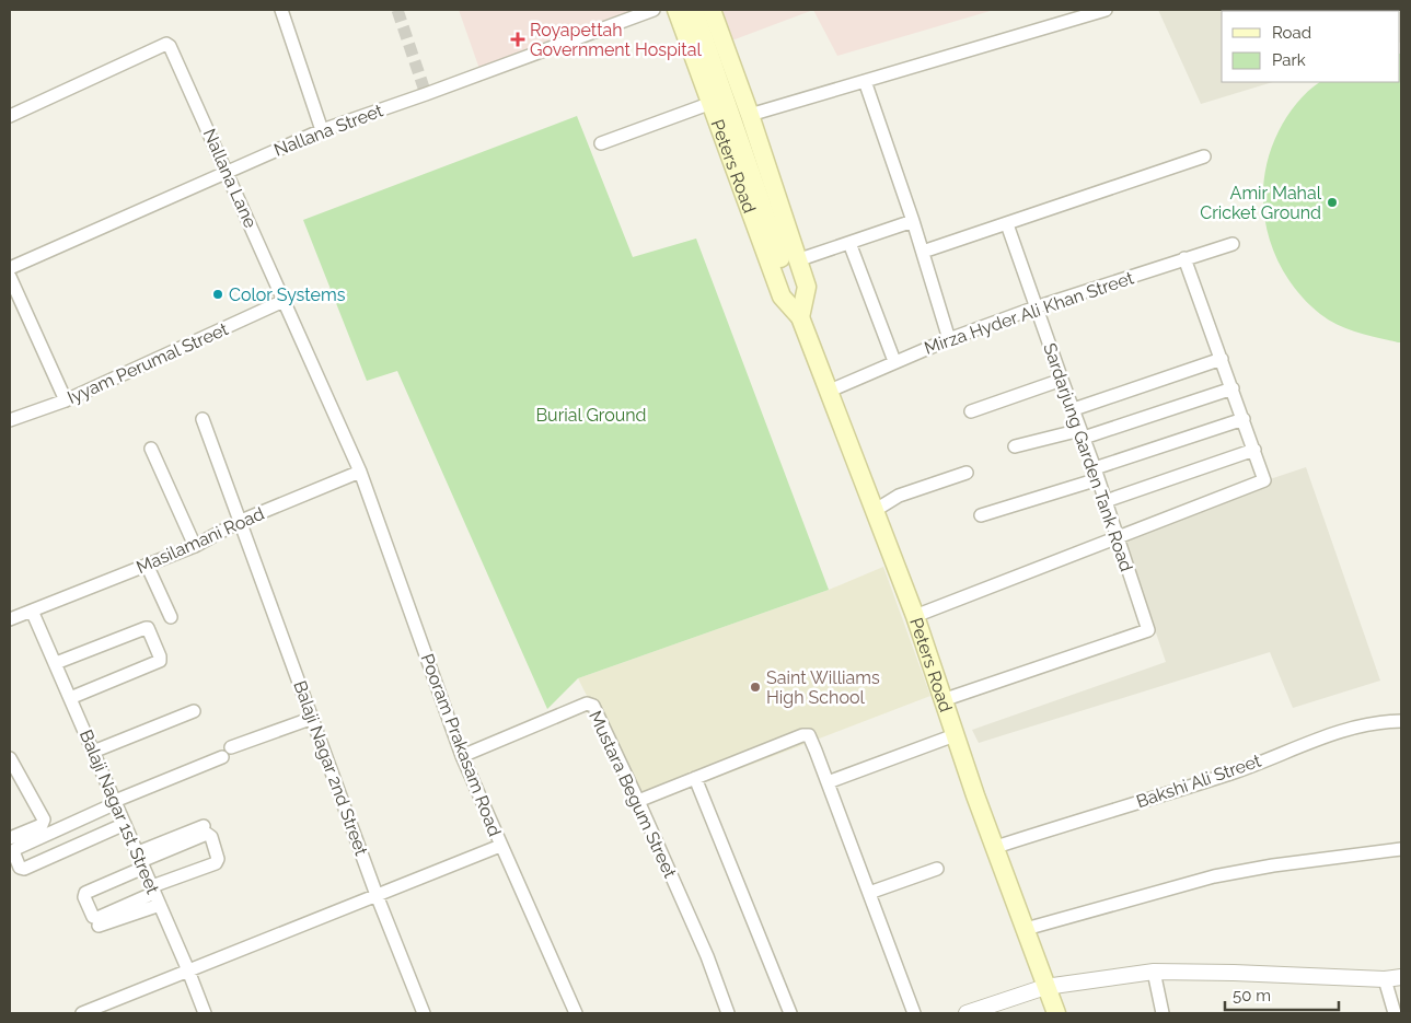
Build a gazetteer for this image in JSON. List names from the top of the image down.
{
  "streets": {
    "main road": ["Peters Road"],
    "street": [
      "Nallana Street",
      "Nallana Lane",
      "Mirza Hyder Ali Khan Street",
      "Iyyam Perumal Street",
      "Sardarjung Garden Tank Road",
      "Masilamani Road",
      "Pooram Prakasam Road",
      "Balaji Nagar 2nd Street",
      "Bakshi Ali Street",
      "Mustara Begum Street",
      "Balaji Nagar 1st Street"
    ]
  },
  "crossings": [
    ["Nallana Street", "Nallana Lane"],
    ["Peters Road", "Mirza Hyder Ali Khan Street"],
    ["Peters Road", "Sardarjung Garden Tank Road"],
    ["Peters Road", "Bakshi Ali Street"],
    ["Nallana Lane", "Iyyam Perumal Street"],
    ["Nallana Lane", "Masilamani Road"],
    ["Nallana Lane", "Pooram Prakasam Road"],
    ["Mirza Hyder Ali Khan Street", "Sardarjung Garden Tank Road"],
    ["Masilamani Road", "Pooram Prakasam Road"],
    ["Masilamani Road", "Balaji Nagar 2nd Street"],
    ["Masilamani Road", "Balaji Nagar 1st Street"],
    ["Pooram Prakasam Road", "Mustara Begum Street"]
  ],
  "parks": ["Burial Ground"],
  "places": {
    "health": ["Royapettah Government Hospital"],
    "other": ["Amir Mahal Cricket Ground", "Color Systems", "Saint Williams High School"]
  },
  "legend": ["Road", "Park"],
  "scale_bar": "50 m"
}
